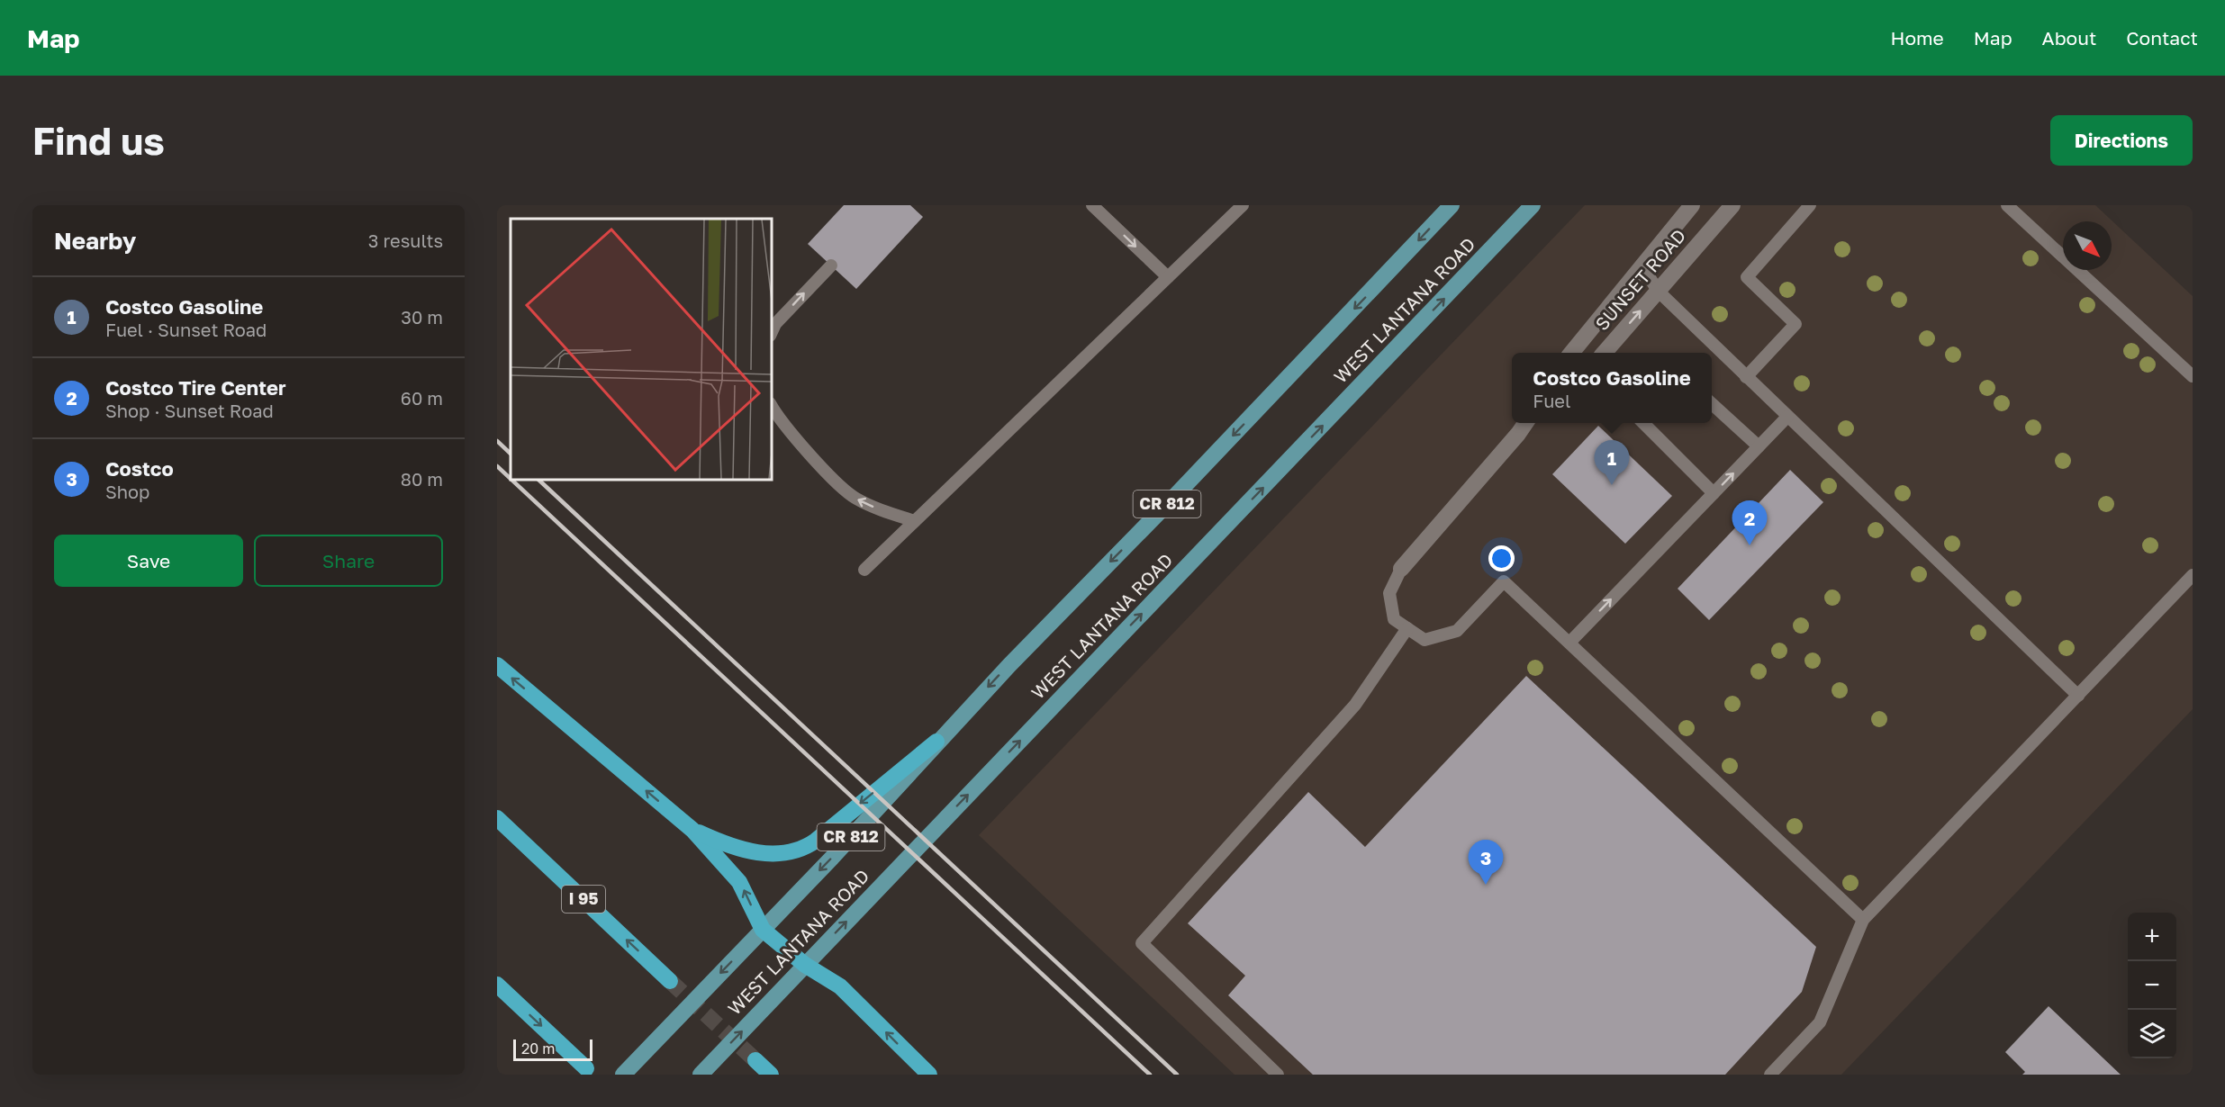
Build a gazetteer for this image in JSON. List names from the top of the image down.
{
  "streets": {
    "highway": ["I 95"],
    "main road": ["WEST LANTANA ROAD", "CR 812"],
    "street": ["SUNSET ROAD"]
  },
  "scale_bar": "20 m",
  "north": "bottom right",
  "page": {
    "header": "Map",
    "nav": [
      "Home",
      "Map",
      "About",
      "Contact"
    ],
    "buttons": [
      "Directions",
      ["Save", "Share"]
    ],
    "title": "Find us",
    "heading": ["Nearby", "3 results"],
    "list": [
      {
        "mark": "1",
        "name": "Costco Gasoline",
        "note": "Fuel · Sunset Road",
        "value": "30 m"
      },
      {
        "mark": "2",
        "name": "Costco Tire Center",
        "note": "Shop · Sunset Road",
        "value": "60 m"
      },
      {
        "mark": "3",
        "name": "Costco",
        "note": "Shop",
        "value": "80 m"
      }
    ],
    "popup": ["Costco Gasoline", "Fuel"],
    "pins": ["1", "2", "3"],
    "map_buttons": ["+", "−"],
    "scale": "20 m"
  }
}
